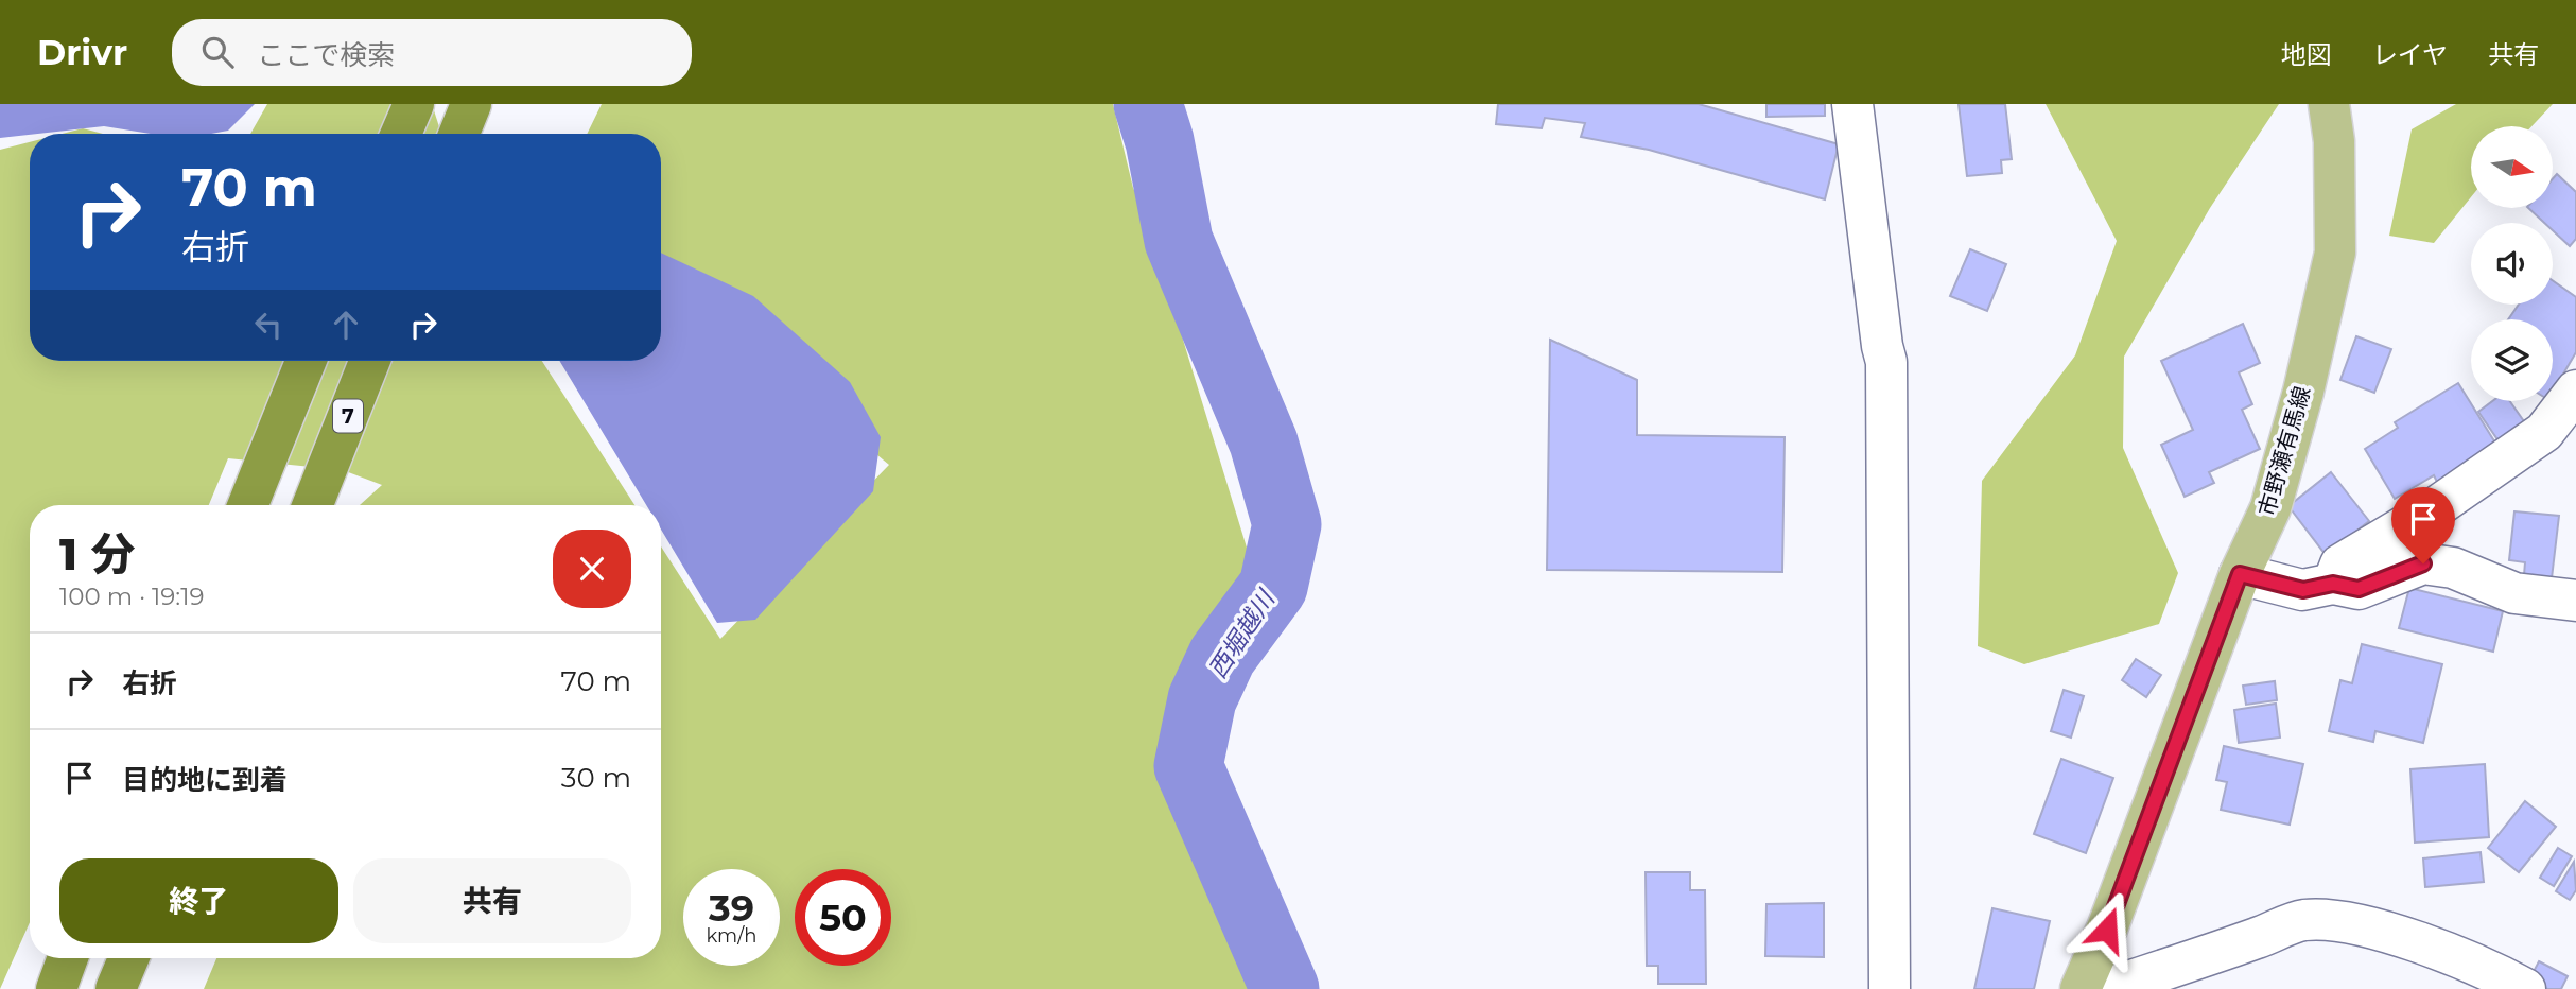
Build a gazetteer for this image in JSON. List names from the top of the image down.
{
  "streets": {
    "highway": ["7"],
    "main road": ["市野瀬有馬線"]
  },
  "water": ["西堀越川"],
  "north": "right",
  "page": {
    "header": "Drivr",
    "search": "ここで検索",
    "nav": ["地図", "レイヤ", "共有"],
    "turn": ["70 m", "右折"],
    "heading": ["1 分", "100 m · 19:19"],
    "list": [
      {
        "name": "右折",
        "value": "70 m"
      },
      {
        "name": "目的地に到着",
        "value": "30 m"
      }
    ],
    "buttons": ["終了", "共有"],
    "speed": "39 km/h",
    "limit": "50"
  }
}
